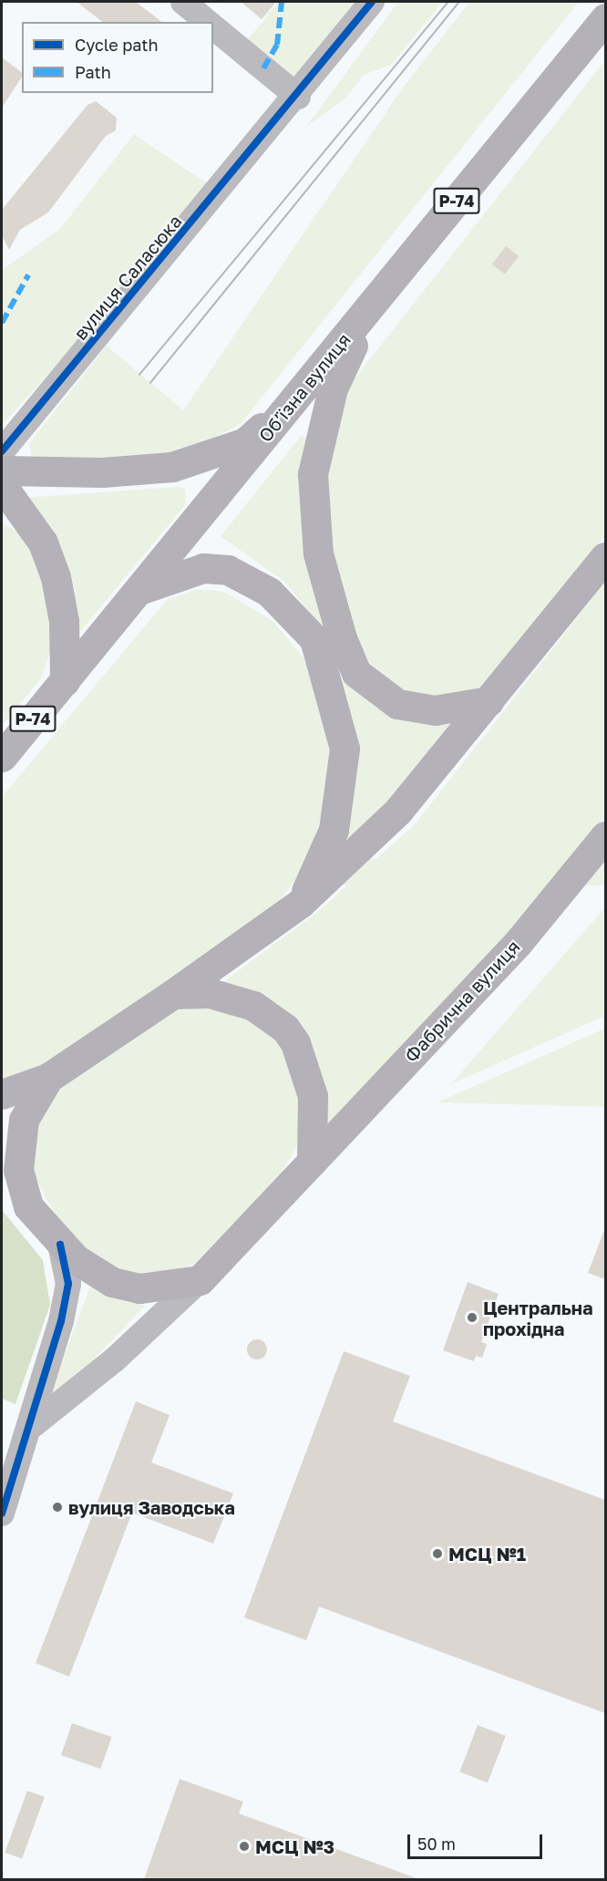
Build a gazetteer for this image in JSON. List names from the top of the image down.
{
  "streets": {
    "main road": ["Р-74", "Обʼїзна вулиця", "Фабрична вулиця"],
    "street": ["вулиця Саласюка"]
  },
  "places": [
    "Центральна прохідна",
    "вулиця Заводська",
    "МСЦ №1",
    "МСЦ №3"
  ],
  "legend": ["Cycle path", "Path"],
  "scale_bar": "50 m"
}
